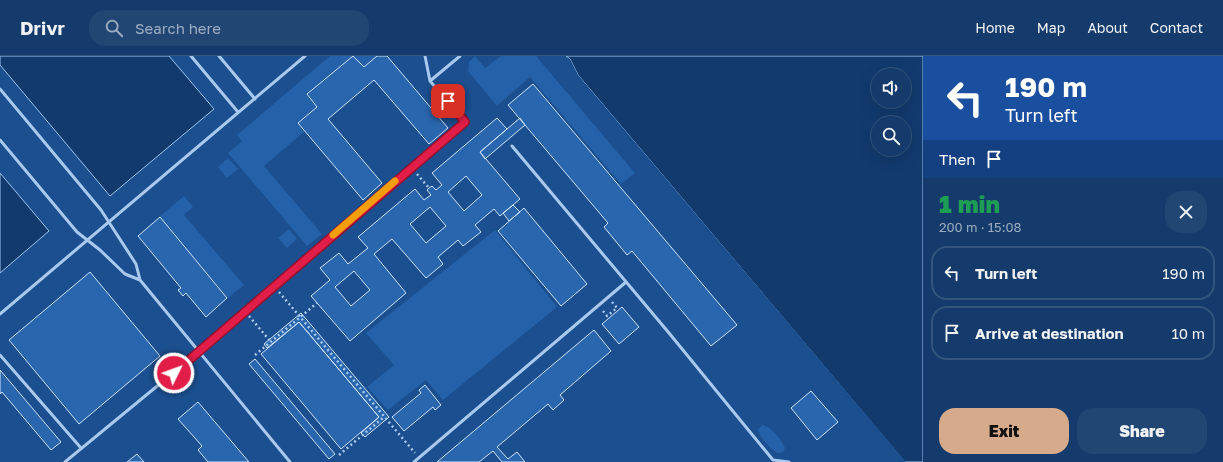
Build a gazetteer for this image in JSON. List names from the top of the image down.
{
  "page": {
    "header": "Drivr",
    "search": "Search here",
    "nav": [
      "Home",
      "Map",
      "About",
      "Contact"
    ],
    "turn": ["190 m", "Turn left"],
    "then": "Then",
    "heading": ["1 min", "200 m · 15:08"],
    "list": [
      {
        "name": "Turn left",
        "value": "190 m"
      },
      {
        "name": "Arrive at destination",
        "value": "10 m"
      }
    ],
    "buttons": ["Exit", "Share"]
  }
}
